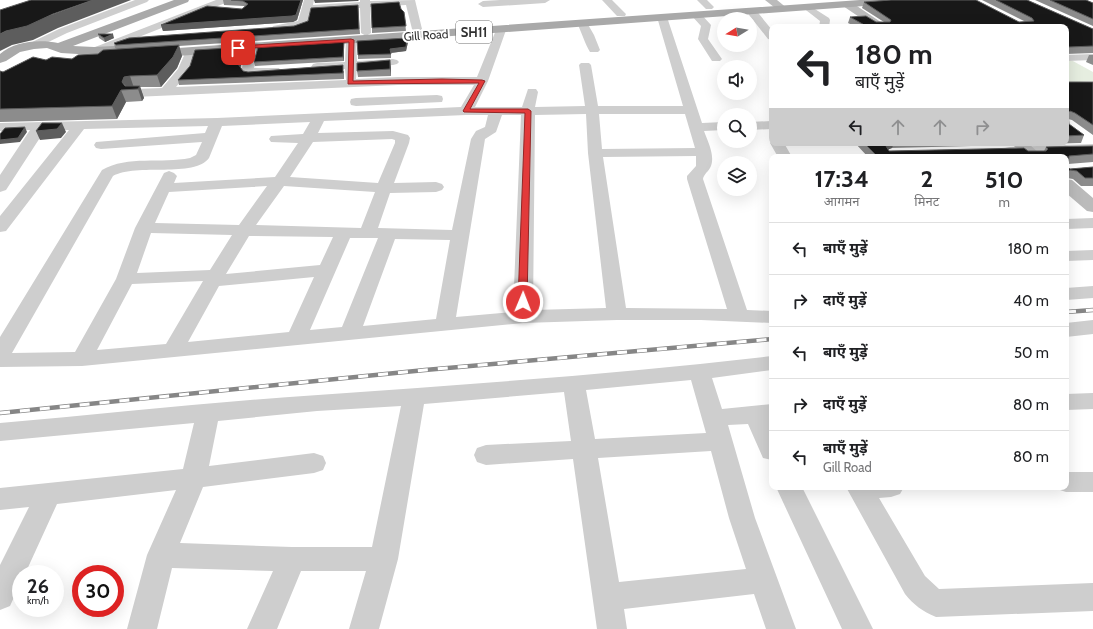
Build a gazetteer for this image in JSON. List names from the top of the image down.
{
  "streets": {
    "main road": ["SH11", "Gill Road"]
  },
  "north": "left",
  "page": {
    "turn": ["180 m", "बाएँ मुड़ें"],
    "eta": [
      "17:34",
      "आगमन",
      "2",
      "मिनट",
      "510",
      "m"
    ],
    "list": [
      {
        "name": "बाएँ मुड़ें",
        "value": "180 m"
      },
      {
        "name": "दाएँ मुड़ें",
        "value": "40 m"
      },
      {
        "name": "बाएँ मुड़ें",
        "value": "50 m"
      },
      {
        "name": "दाएँ मुड़ें",
        "value": "80 m"
      },
      {
        "name": "बाएँ मुड़ें",
        "note": "Gill Road",
        "value": "80 m"
      }
    ],
    "speed": "26 km/h",
    "limit": "30"
  }
}
